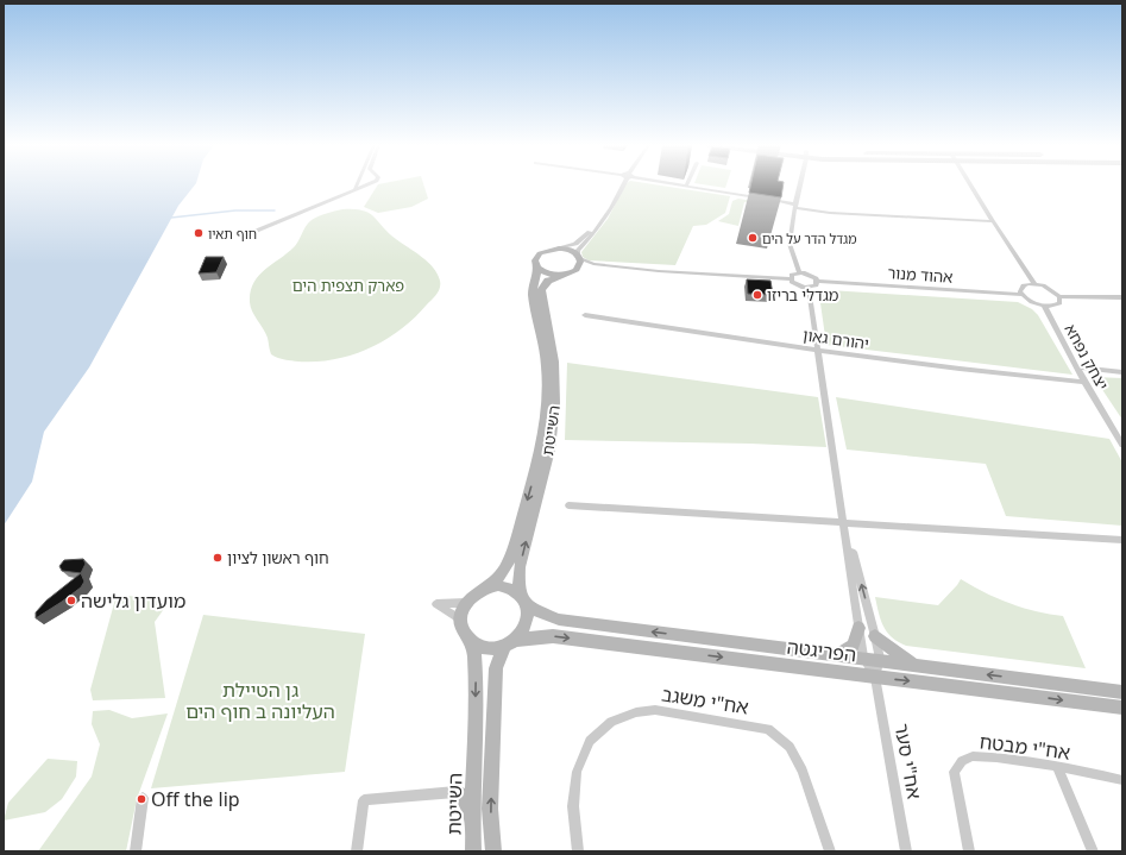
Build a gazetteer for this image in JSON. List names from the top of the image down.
{
  "streets": {
    "street": [
      "אהוד מנור",
      "יהורם גאון",
      "יצחק נפחא",
      "השייטת",
      "הפריגטה",
      "אח\"י משגב",
      "אח\"י מבטח",
      "אח\"י סער"
    ]
  },
  "crossings": [
    ["יהורם גאון", "יצחק נפחא"],
    ["השייטת", "הפריגטה"],
    ["הפריגטה", "אח\"י סער"]
  ],
  "parks": ["פארק תצפית הים", "גן הטיילת העליונה ב חוף הים"],
  "places": [
    "חוף תאיו",
    "מגדל הדר על הים",
    "מגדלי בריזו",
    "חוף ראשון לציון",
    "מועדון גלישה",
    "Off the lip"
  ]
}
